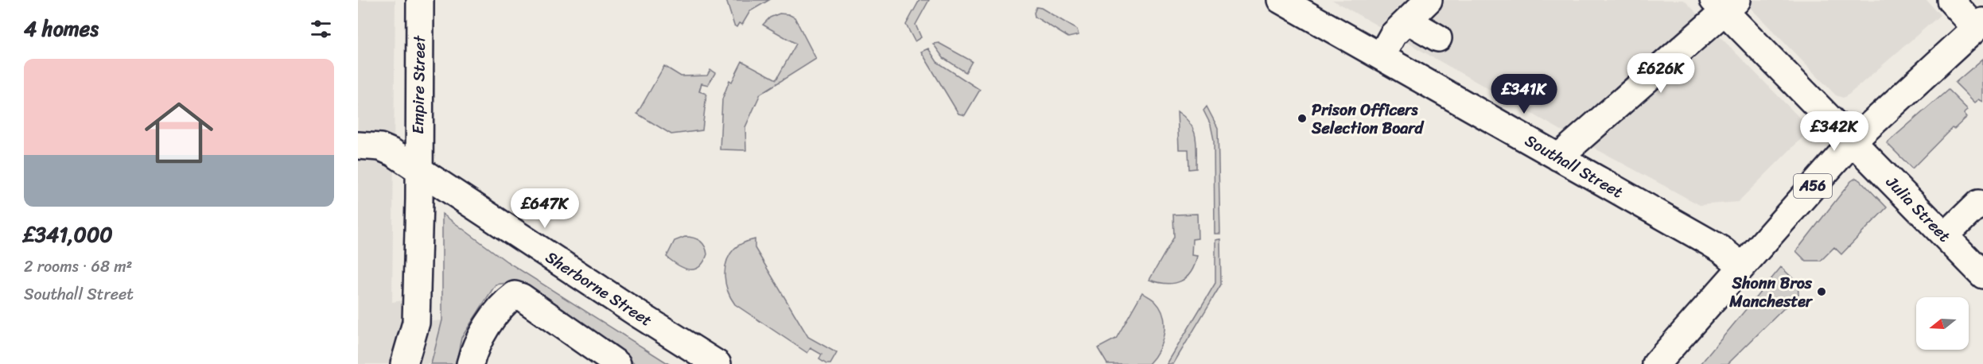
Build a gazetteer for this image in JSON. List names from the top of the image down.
{
  "streets": {
    "main road": [
      "Empire Street",
      "Southall Street",
      "A56",
      "Julia Street",
      "Sherborne Street"
    ]
  },
  "crossings": [
    ["Empire Street", "Sherborne Street"],
    ["Southall Street", "A56"],
    ["A56", "Julia Street"]
  ],
  "places": ["Prison Officers Selection Board", "Shonn Bros Manchester"],
  "north": "left",
  "page": {
    "heading": "4 homes",
    "price": [
      "£626K",
      "£341K",
      "£342K",
      "£647K"
    ],
    "list": [
      {
        "name": "£341,000",
        "note": "2 rooms · 68 m² · Southall Street"
      }
    ]
  }
}
